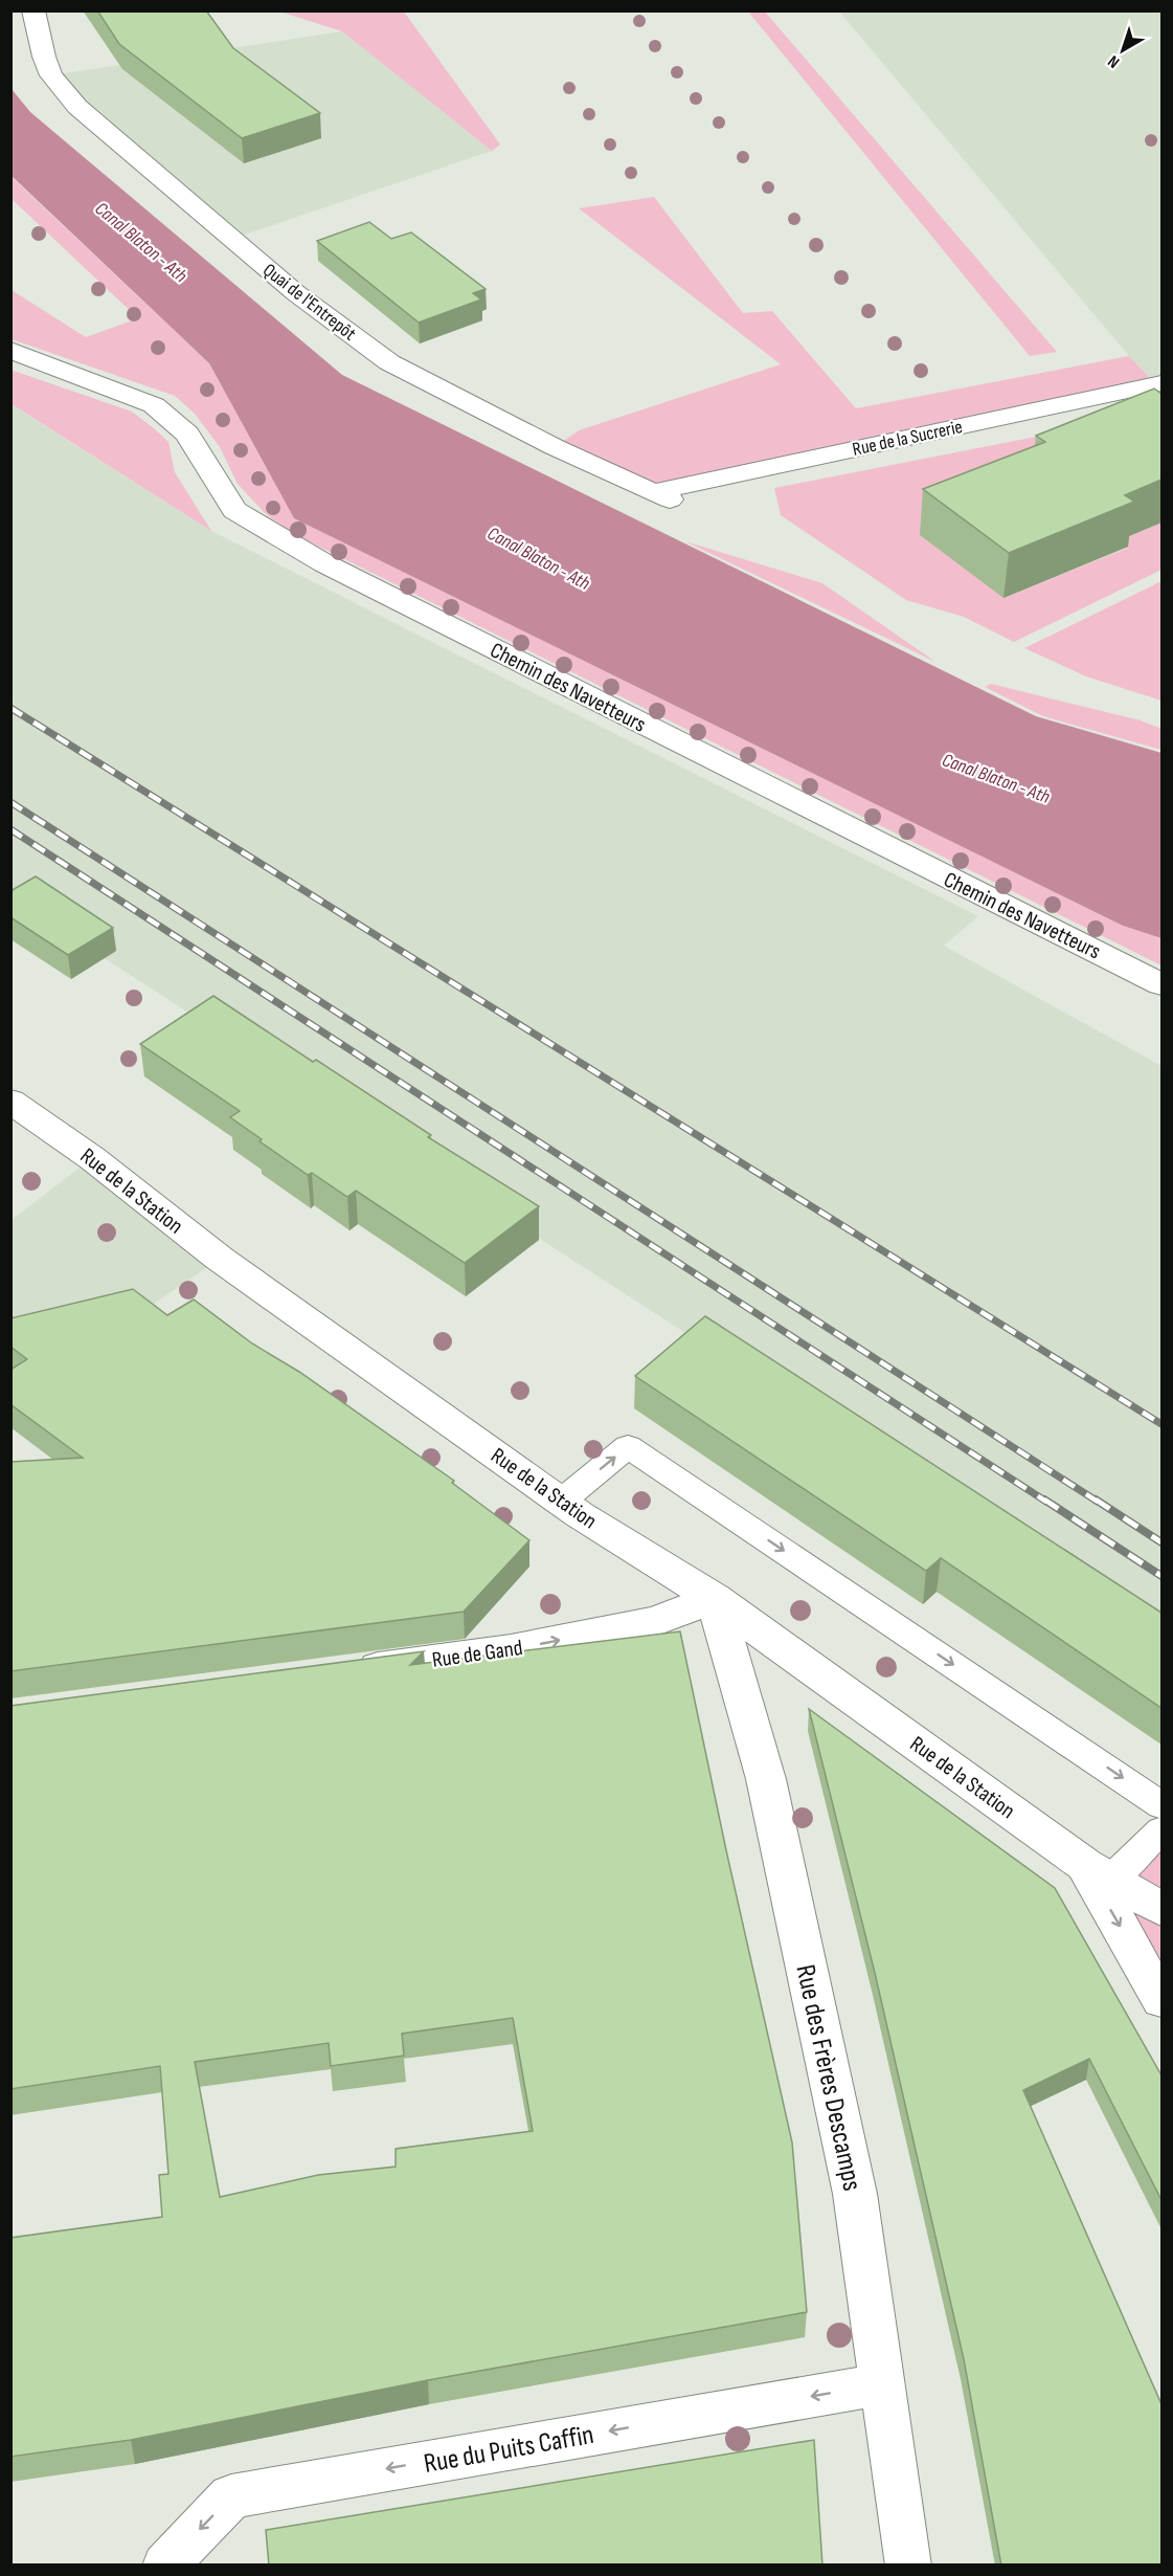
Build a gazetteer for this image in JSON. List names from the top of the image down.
{
  "streets": {
    "street": [
      "Quai de l'Entrepôt",
      "Rue de la Sucrerie",
      "Chemin des Navetteurs",
      "Rue de la Station",
      "Rue de Gand",
      "Rue des Frères Descamps",
      "Rue du Puits Caffin"
    ]
  },
  "crossings": [
    ["Quai de l'Entrepôt", "Rue de la Sucrerie"],
    ["Rue de la Station", "Rue de Gand"],
    ["Rue de la Station", "Rue des Frères Descamps"],
    ["Rue de Gand", "Rue des Frères Descamps"],
    ["Rue des Frères Descamps", "Rue du Puits Caffin"]
  ],
  "one_way": ["Rue de Gand", "Rue du Puits Caffin"],
  "water": ["Canal Blaton - Ath"],
  "north": "bottom left"
}
